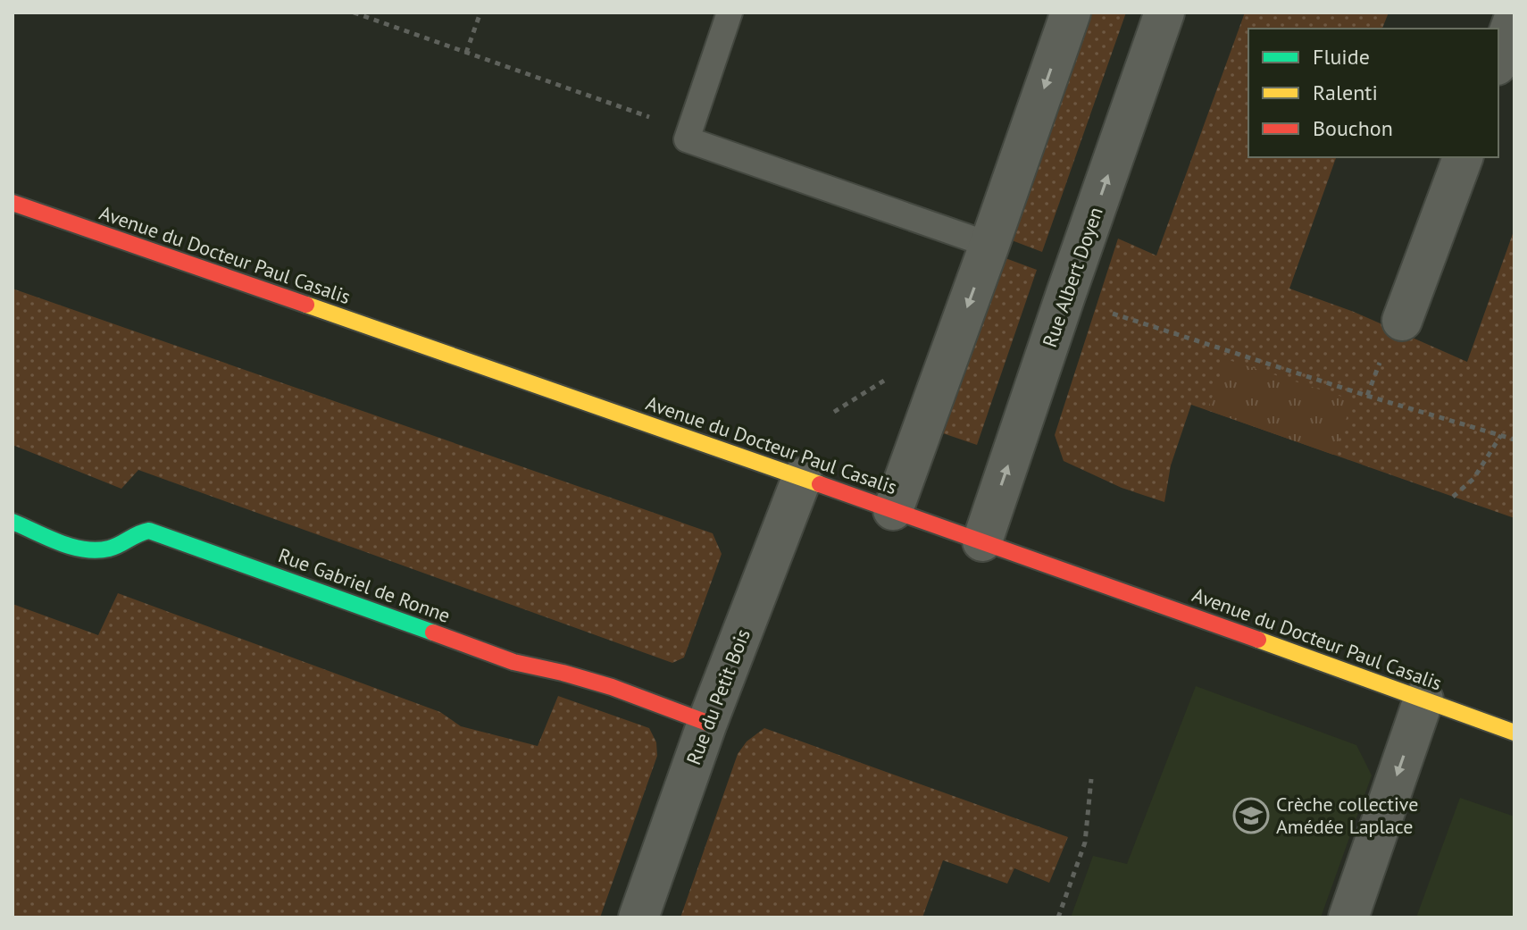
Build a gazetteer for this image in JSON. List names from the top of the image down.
{
  "streets": {
    "street": [
      "Avenue du Docteur Paul Casalis",
      "Rue Albert Doyen",
      "Rue Gabriel de Ronne",
      "Rue du Petit Bois"
    ]
  },
  "crossings": [
    ["Avenue du Docteur Paul Casalis", "Rue Albert Doyen"],
    ["Avenue du Docteur Paul Casalis", "Rue du Petit Bois"],
    ["Rue Gabriel de Ronne", "Rue du Petit Bois"]
  ],
  "places": {
    "school or university": ["Crèche collective Amédée Laplace"]
  },
  "legend": ["Fluide", "Ralenti", "Bouchon"]
}
